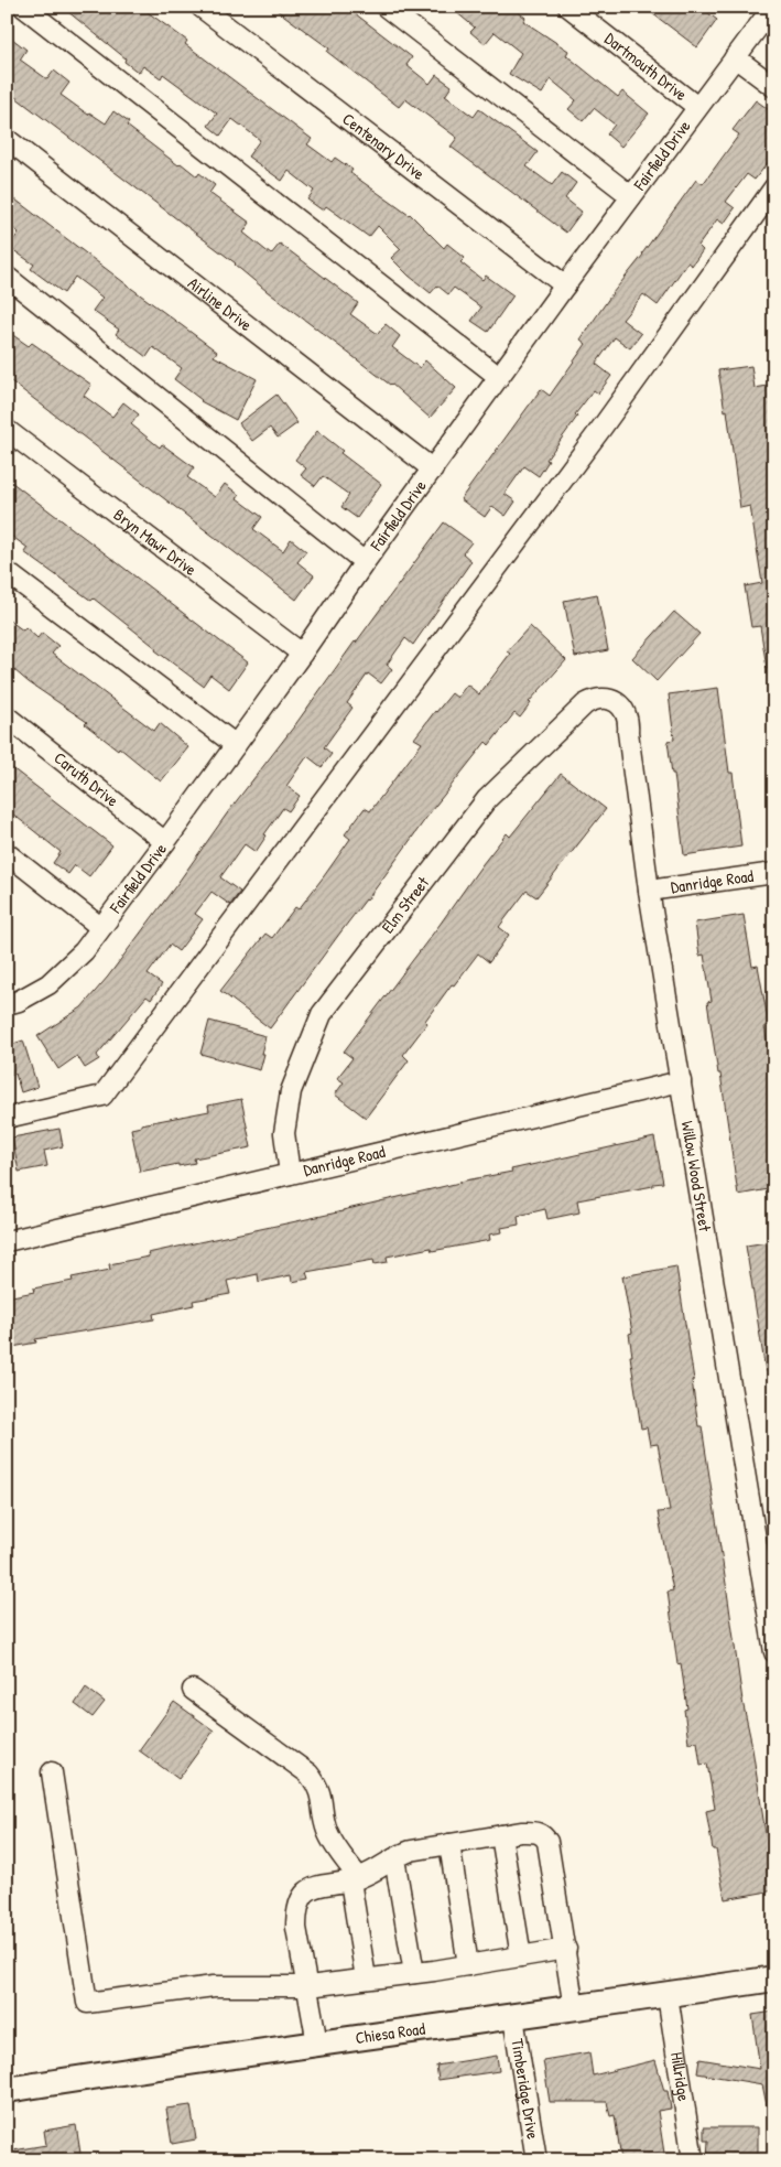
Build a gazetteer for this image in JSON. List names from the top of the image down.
{
  "streets": {
    "main road": ["Chiesa Road"],
    "street": [
      "Dartmouth Drive",
      "Centenary Drive",
      "Fairfield Drive",
      "Airline Drive",
      "Bryn Mawr Drive",
      "Caruth Drive",
      "Danridge Road",
      "Elm Street",
      "Willow Wood Street",
      "Hillridge",
      "Timberidge Drive"
    ]
  },
  "crossings": [
    ["Dartmouth Drive", "Fairfield Drive"],
    ["Centenary Drive", "Fairfield Drive"],
    ["Fairfield Drive", "Airline Drive"],
    ["Fairfield Drive", "Bryn Mawr Drive"],
    ["Fairfield Drive", "Caruth Drive"],
    ["Danridge Road", "Elm Street"],
    ["Danridge Road", "Willow Wood Street"],
    ["Elm Street", "Willow Wood Street"],
    ["Chiesa Road", "Hillridge"],
    ["Chiesa Road", "Timberidge Drive"]
  ]
}
